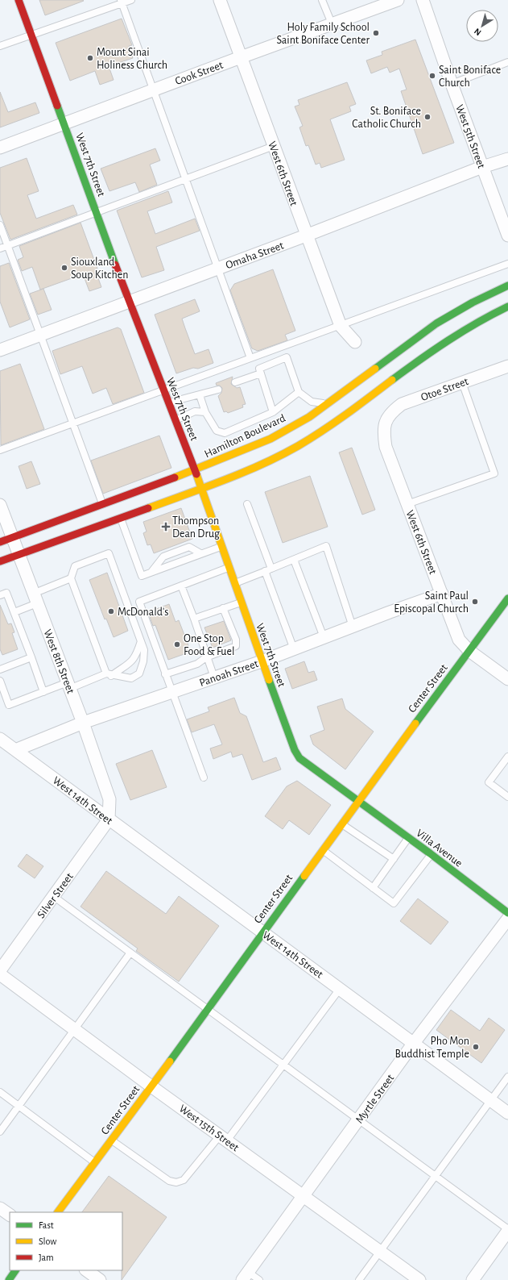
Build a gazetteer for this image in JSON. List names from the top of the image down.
{
  "streets": {
    "main road": [
      "West 7th Street",
      "Hamilton Boulevard",
      "Center Street",
      "Villa Avenue"
    ],
    "street": [
      "Cook Street",
      "West 5th Street",
      "West 6th Street",
      "Omaha Street",
      "Otoe Street",
      "West 8th Street",
      "Panoah Street",
      "West 14th Street",
      "Silver Street",
      "Myrtle Street",
      "West 15th Street"
    ]
  },
  "crossings": [
    ["Cook Street", "West 7th Street"],
    ["Cook Street", "West 6th Street"],
    ["West 5th Street", "Omaha Street"],
    ["West 7th Street", "Omaha Street"],
    ["West 7th Street", "Hamilton Boulevard"],
    ["West 7th Street", "Panoah Street"],
    ["West 7th Street", "Center Street"],
    ["West 7th Street", "Villa Avenue"],
    ["West 6th Street", "Omaha Street"],
    ["West 6th Street", "Otoe Street"],
    ["West 6th Street", "Panoah Street"],
    ["West 6th Street", "Center Street"],
    ["Hamilton Boulevard", "West 8th Street"],
    ["West 8th Street", "Panoah Street"],
    ["West 8th Street", "West 14th Street"],
    ["West 8th Street", "Silver Street"],
    ["Panoah Street", "West 14th Street"],
    ["Center Street", "West 14th Street"],
    ["Center Street", "Villa Avenue"],
    ["Center Street", "West 15th Street"],
    ["West 14th Street", "Silver Street"],
    ["West 14th Street", "Myrtle Street"],
    ["Myrtle Street", "West 15th Street"]
  ],
  "places": {
    "other": [
      "Holy Family School Saint Boniface Center",
      "Mount Sinai Holiness Church",
      "Saint Boniface Church",
      "St. Boniface Catholic Church",
      "Siouxland Soup Kitchen",
      "Saint Paul Episcopal Church",
      "McDonald's",
      "One Stop Food & Fuel",
      "Pho Mon Buddhist Temple"
    ],
    "health": ["Thompson Dean Drug"]
  },
  "legend": ["Fast", "Slow", "Jam"],
  "north": "bottom left"
}
